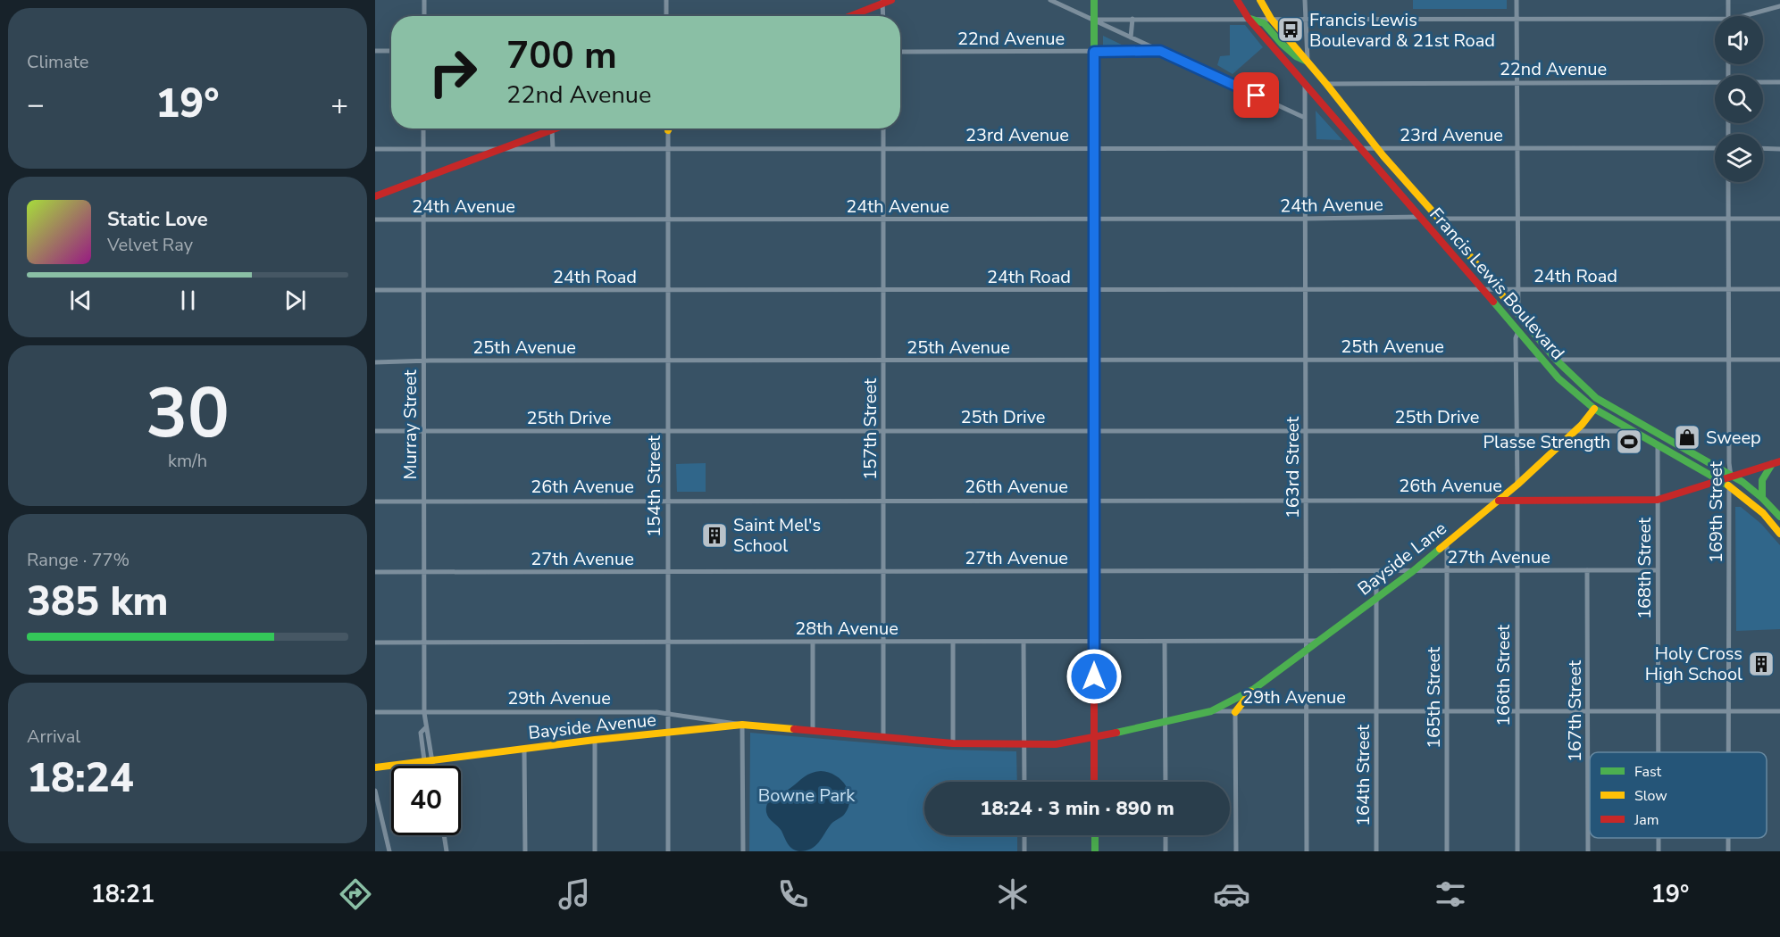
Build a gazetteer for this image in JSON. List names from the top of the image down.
{
  "streets": {
    "street": [
      "22nd Avenue",
      "23rd Avenue",
      "24th Avenue",
      "24th Road",
      "Francis Lewis Boulevard",
      "25th Avenue",
      "25th Drive",
      "Murray Street",
      "157th Street",
      "163rd Street",
      "26th Avenue",
      "154th Street",
      "169th Street",
      "27th Avenue",
      "Bayside Lane",
      "168th Street",
      "28th Avenue",
      "166th Street",
      "29th Avenue",
      "165th Street",
      "167th Street",
      "Bayside Avenue",
      "164th Street"
    ]
  },
  "crossings": [
    ["22nd Avenue", "Francis Lewis Boulevard"],
    ["23rd Avenue", "Francis Lewis Boulevard"],
    ["23rd Avenue", "Murray Street"],
    ["23rd Avenue", "157th Street"],
    ["23rd Avenue", "163rd Street"],
    ["23rd Avenue", "154th Street"],
    ["24th Avenue", "Francis Lewis Boulevard"],
    ["24th Avenue", "Murray Street"],
    ["24th Avenue", "157th Street"],
    ["24th Avenue", "163rd Street"],
    ["24th Avenue", "154th Street"],
    ["24th Road", "Francis Lewis Boulevard"],
    ["24th Road", "Murray Street"],
    ["24th Road", "157th Street"],
    ["24th Road", "163rd Street"],
    ["24th Road", "154th Street"],
    ["24th Road", "169th Street"],
    ["Francis Lewis Boulevard", "25th Avenue"],
    ["Francis Lewis Boulevard", "25th Drive"],
    ["Francis Lewis Boulevard", "163rd Street"],
    ["Francis Lewis Boulevard", "26th Avenue"],
    ["Francis Lewis Boulevard", "169th Street"],
    ["Francis Lewis Boulevard", "Bayside Lane"],
    ["Francis Lewis Boulevard", "168th Street"],
    ["25th Avenue", "Murray Street"],
    ["25th Avenue", "157th Street"],
    ["25th Avenue", "163rd Street"],
    ["25th Avenue", "154th Street"],
    ["25th Drive", "Murray Street"],
    ["25th Drive", "157th Street"],
    ["25th Drive", "163rd Street"],
    ["25th Drive", "154th Street"],
    ["25th Drive", "Bayside Lane"],
    ["Murray Street", "26th Avenue"],
    ["Murray Street", "27th Avenue"],
    ["Murray Street", "28th Avenue"],
    ["Murray Street", "29th Avenue"],
    ["Murray Street", "Bayside Avenue"],
    ["157th Street", "26th Avenue"],
    ["157th Street", "27th Avenue"],
    ["157th Street", "28th Avenue"],
    ["157th Street", "29th Avenue"],
    ["163rd Street", "26th Avenue"],
    ["163rd Street", "27th Avenue"],
    ["163rd Street", "Bayside Lane"],
    ["163rd Street", "28th Avenue"],
    ["163rd Street", "29th Avenue"],
    ["26th Avenue", "154th Street"],
    ["26th Avenue", "169th Street"],
    ["26th Avenue", "Bayside Lane"],
    ["26th Avenue", "168th Street"],
    ["26th Avenue", "166th Street"],
    ["154th Street", "27th Avenue"],
    ["154th Street", "28th Avenue"],
    ["154th Street", "29th Avenue"],
    ["154th Street", "Bayside Avenue"],
    ["169th Street", "29th Avenue"],
    ["27th Avenue", "Bayside Lane"],
    ["27th Avenue", "168th Street"],
    ["27th Avenue", "166th Street"],
    ["27th Avenue", "165th Street"],
    ["27th Avenue", "167th Street"],
    ["27th Avenue", "164th Street"],
    ["Bayside Lane", "28th Avenue"],
    ["Bayside Lane", "29th Avenue"],
    ["Bayside Lane", "165th Street"],
    ["Bayside Lane", "164th Street"],
    ["168th Street", "29th Avenue"],
    ["166th Street", "29th Avenue"],
    ["29th Avenue", "165th Street"],
    ["29th Avenue", "167th Street"],
    ["29th Avenue", "Bayside Avenue"],
    ["29th Avenue", "164th Street"]
  ],
  "parks": ["Bowne Park"],
  "places": {
    "bus stop": ["Francis Lewis Boulevard & 21st Road"],
    "shop": ["Sweep"],
    "sports": ["Plasse Strength"],
    "building": ["Saint Mel's School", "Holy Cross High School"]
  },
  "legend": ["Fast", "Slow", "Jam"],
  "page": {
    "tile": [
      "Climate",
      ["30", "km/h"],
      ["Range · 77%", "385 km"],
      ["Arrival", "18:24"]
    ],
    "turn": ["700 m", "22nd Avenue"],
    "heat": ["−", "19°", "+"],
    "song": ["Static Love", "Velvet Ray"],
    "limit": "40",
    "trip": "18:24 · 3 min · 890 m",
    "tabs": ["18:21", "19°"]
  }
}
